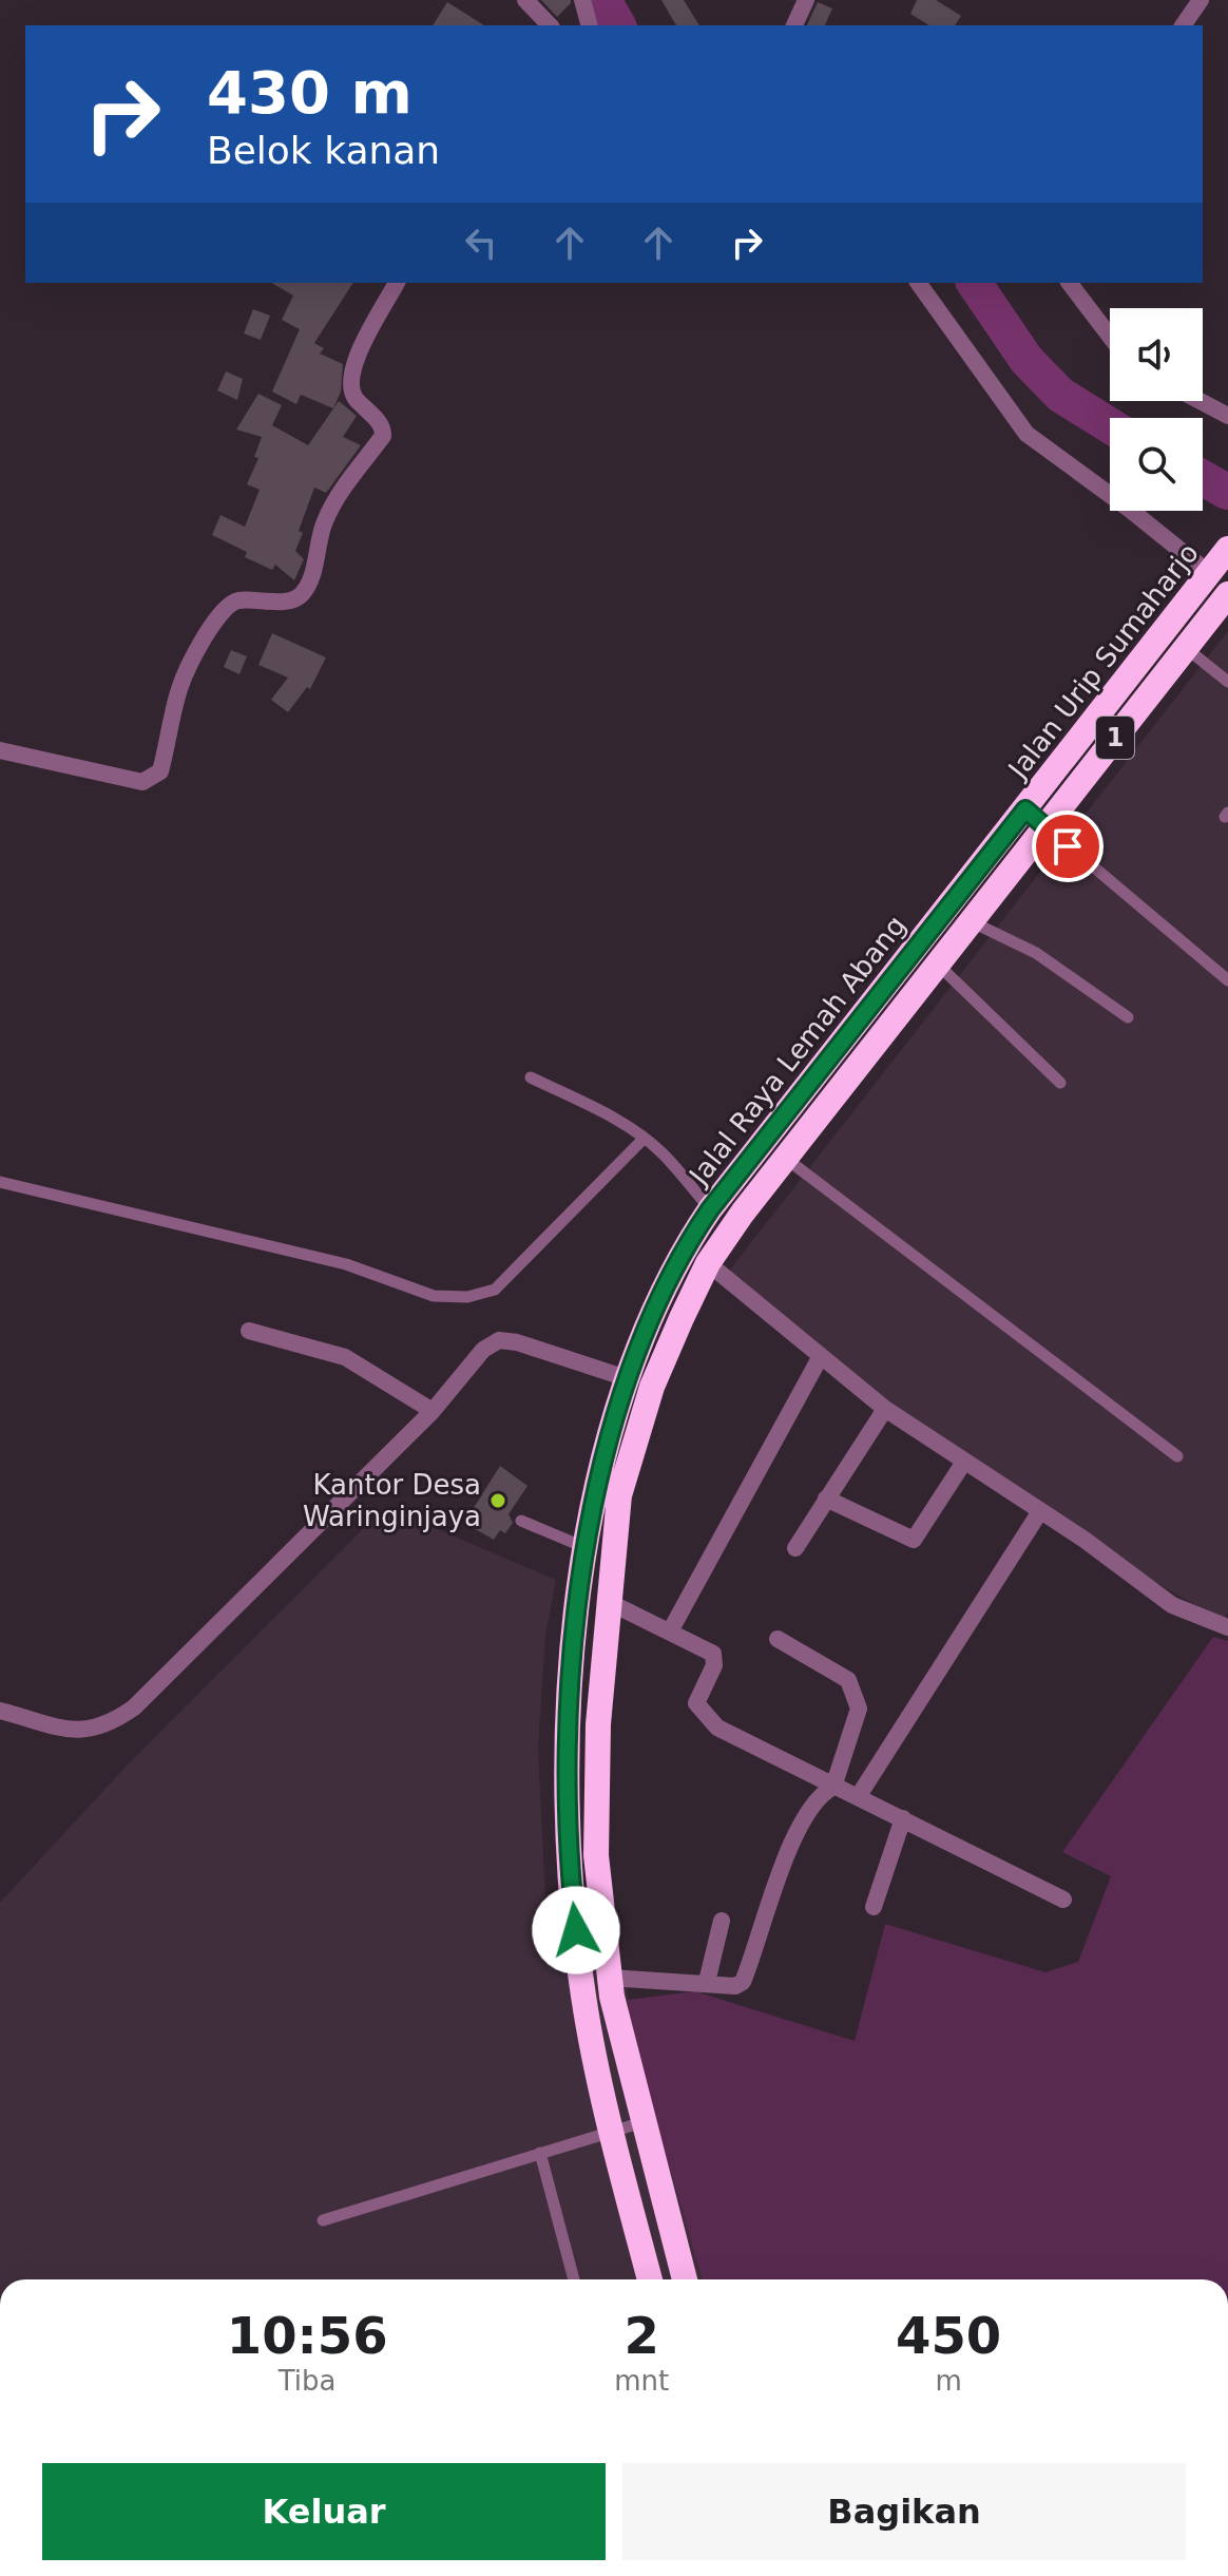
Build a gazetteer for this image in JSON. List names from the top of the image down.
{
  "streets": {
    "highway": ["Jalan Urip Sumaharjo", "1", "Jalal Raya Lemah Abang"]
  },
  "crossings": [
    ["Jalan Urip Sumaharjo", "Jalal Raya Lemah Abang"]
  ],
  "places": ["Kantor Desa Waringinjaya"],
  "page": {
    "turn": ["430 m", "Belok kanan"],
    "eta": [
      "10:56",
      "Tiba",
      "2",
      "mnt",
      "450",
      "m"
    ],
    "buttons": ["Keluar", "Bagikan"]
  }
}
